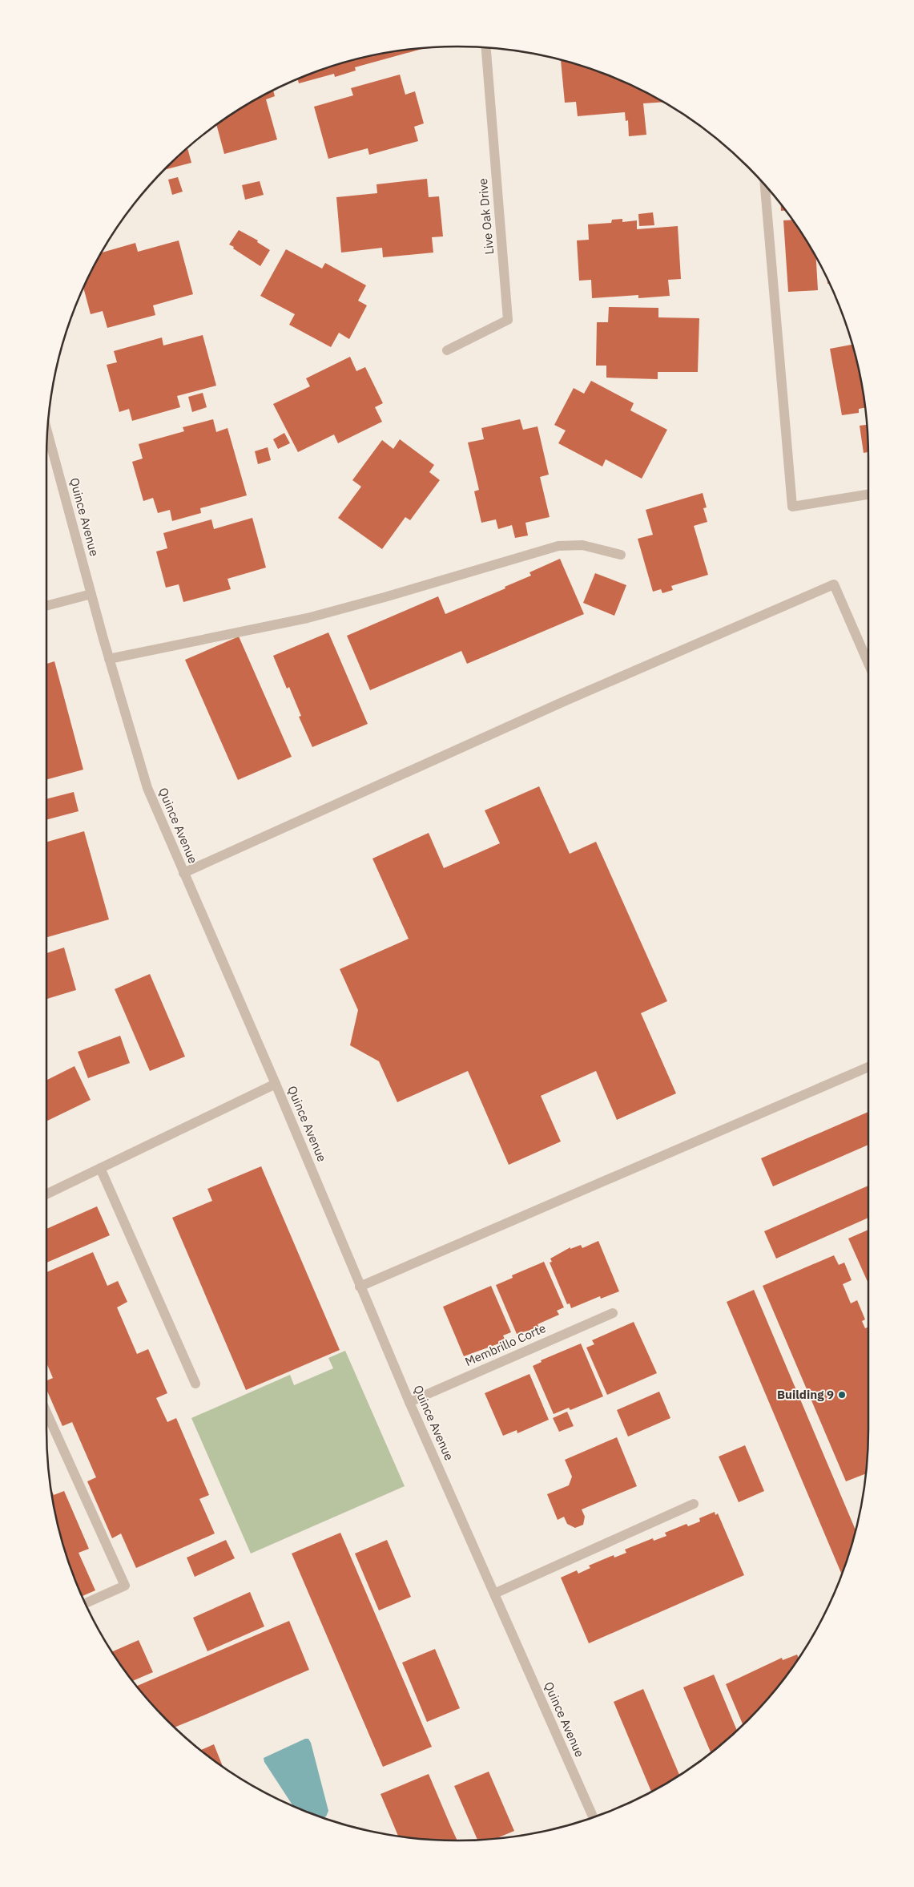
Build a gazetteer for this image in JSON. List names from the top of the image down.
{
  "streets": {
    "street": ["Live Oak Drive", "Quince Avenue", "Membrillo Corte"]
  },
  "crossings": [
    ["Quince Avenue", "Membrillo Corte"]
  ],
  "places": ["Building 9"]
}
